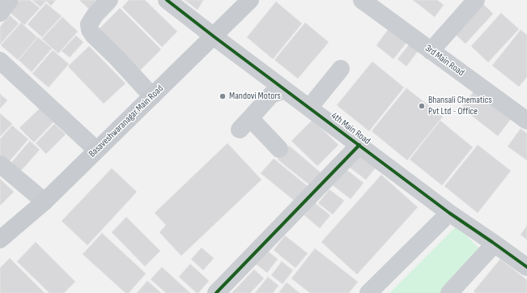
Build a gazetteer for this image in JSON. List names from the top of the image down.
{
  "streets": {
    "main road": ["Basaveshwaranagar Main Road"],
    "street": ["3rd Main Road", "4th Main Road"]
  },
  "crossings": [
    ["Basaveshwaranagar Main Road", "4th Main Road"]
  ],
  "places": ["Mandovi Motors", "Bhansali Chematics Pvt Ltd - Office"]
}
